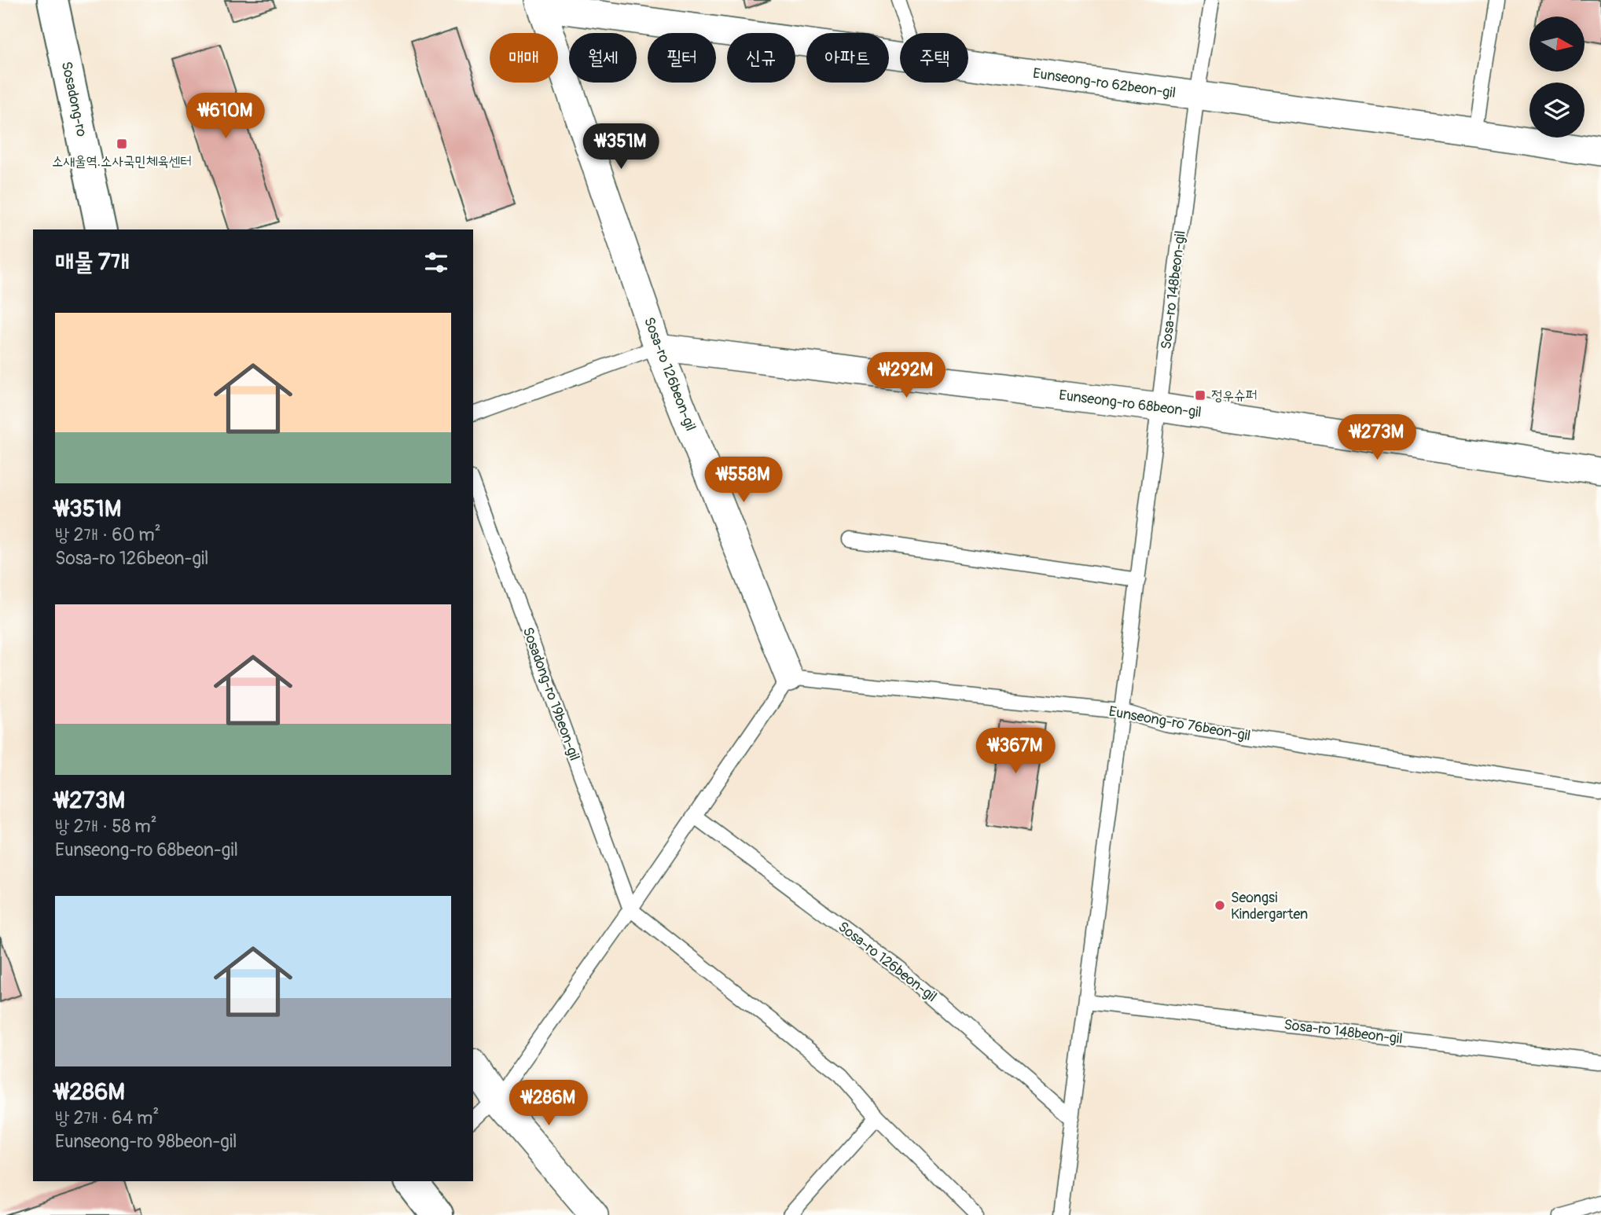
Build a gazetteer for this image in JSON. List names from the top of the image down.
{
  "streets": {
    "street": [
      "Eunseong-ro 62beon-gil",
      "Sosadong-ro",
      "Sosa-ro 126beon-gil",
      "Eunseong-ro 68beon-gil"
    ],
    "lane": ["Sosa-ro 148beon-gil", "Sosadong-ro 19beon-gil", "Eunseong-ro 76beon-gil"]
  },
  "crossings": [
    ["Eunseong-ro 62beon-gil", "Sosa-ro 148beon-gil"],
    ["Eunseong-ro 62beon-gil", "Sosa-ro 126beon-gil"],
    ["Sosa-ro 148beon-gil", "Sosa-ro 126beon-gil"],
    ["Sosa-ro 148beon-gil", "Eunseong-ro 68beon-gil"],
    ["Sosa-ro 148beon-gil", "Eunseong-ro 76beon-gil"],
    ["Sosa-ro 126beon-gil", "Eunseong-ro 68beon-gil"],
    ["Sosa-ro 126beon-gil", "Eunseong-ro 76beon-gil"]
  ],
  "places": {
    "transit": ["소새울역.소사국민체육센터", "정우슈퍼"],
    "other": ["Seongsi Kindergarten"]
  },
  "north": "right",
  "page": {
    "chip": [
      "매매",
      "월세",
      "필터",
      "신규",
      "아파트",
      "주택"
    ],
    "price": [
      "₩610M",
      "₩351M",
      "₩292M",
      "₩273M",
      "₩558M",
      "₩367M",
      "₩286M"
    ],
    "heading": "매물 7개",
    "list": [
      {
        "name": "₩351M",
        "note": "방 2개 · 60 m² · Sosa-ro 126beon-gil"
      },
      {
        "name": "₩273M",
        "note": "방 2개 · 58 m² · Eunseong-ro 68beon-gil"
      },
      {
        "name": "₩286M",
        "note": "방 2개 · 64 m² · Eunseong-ro 98beon-gil"
      }
    ]
  }
}
